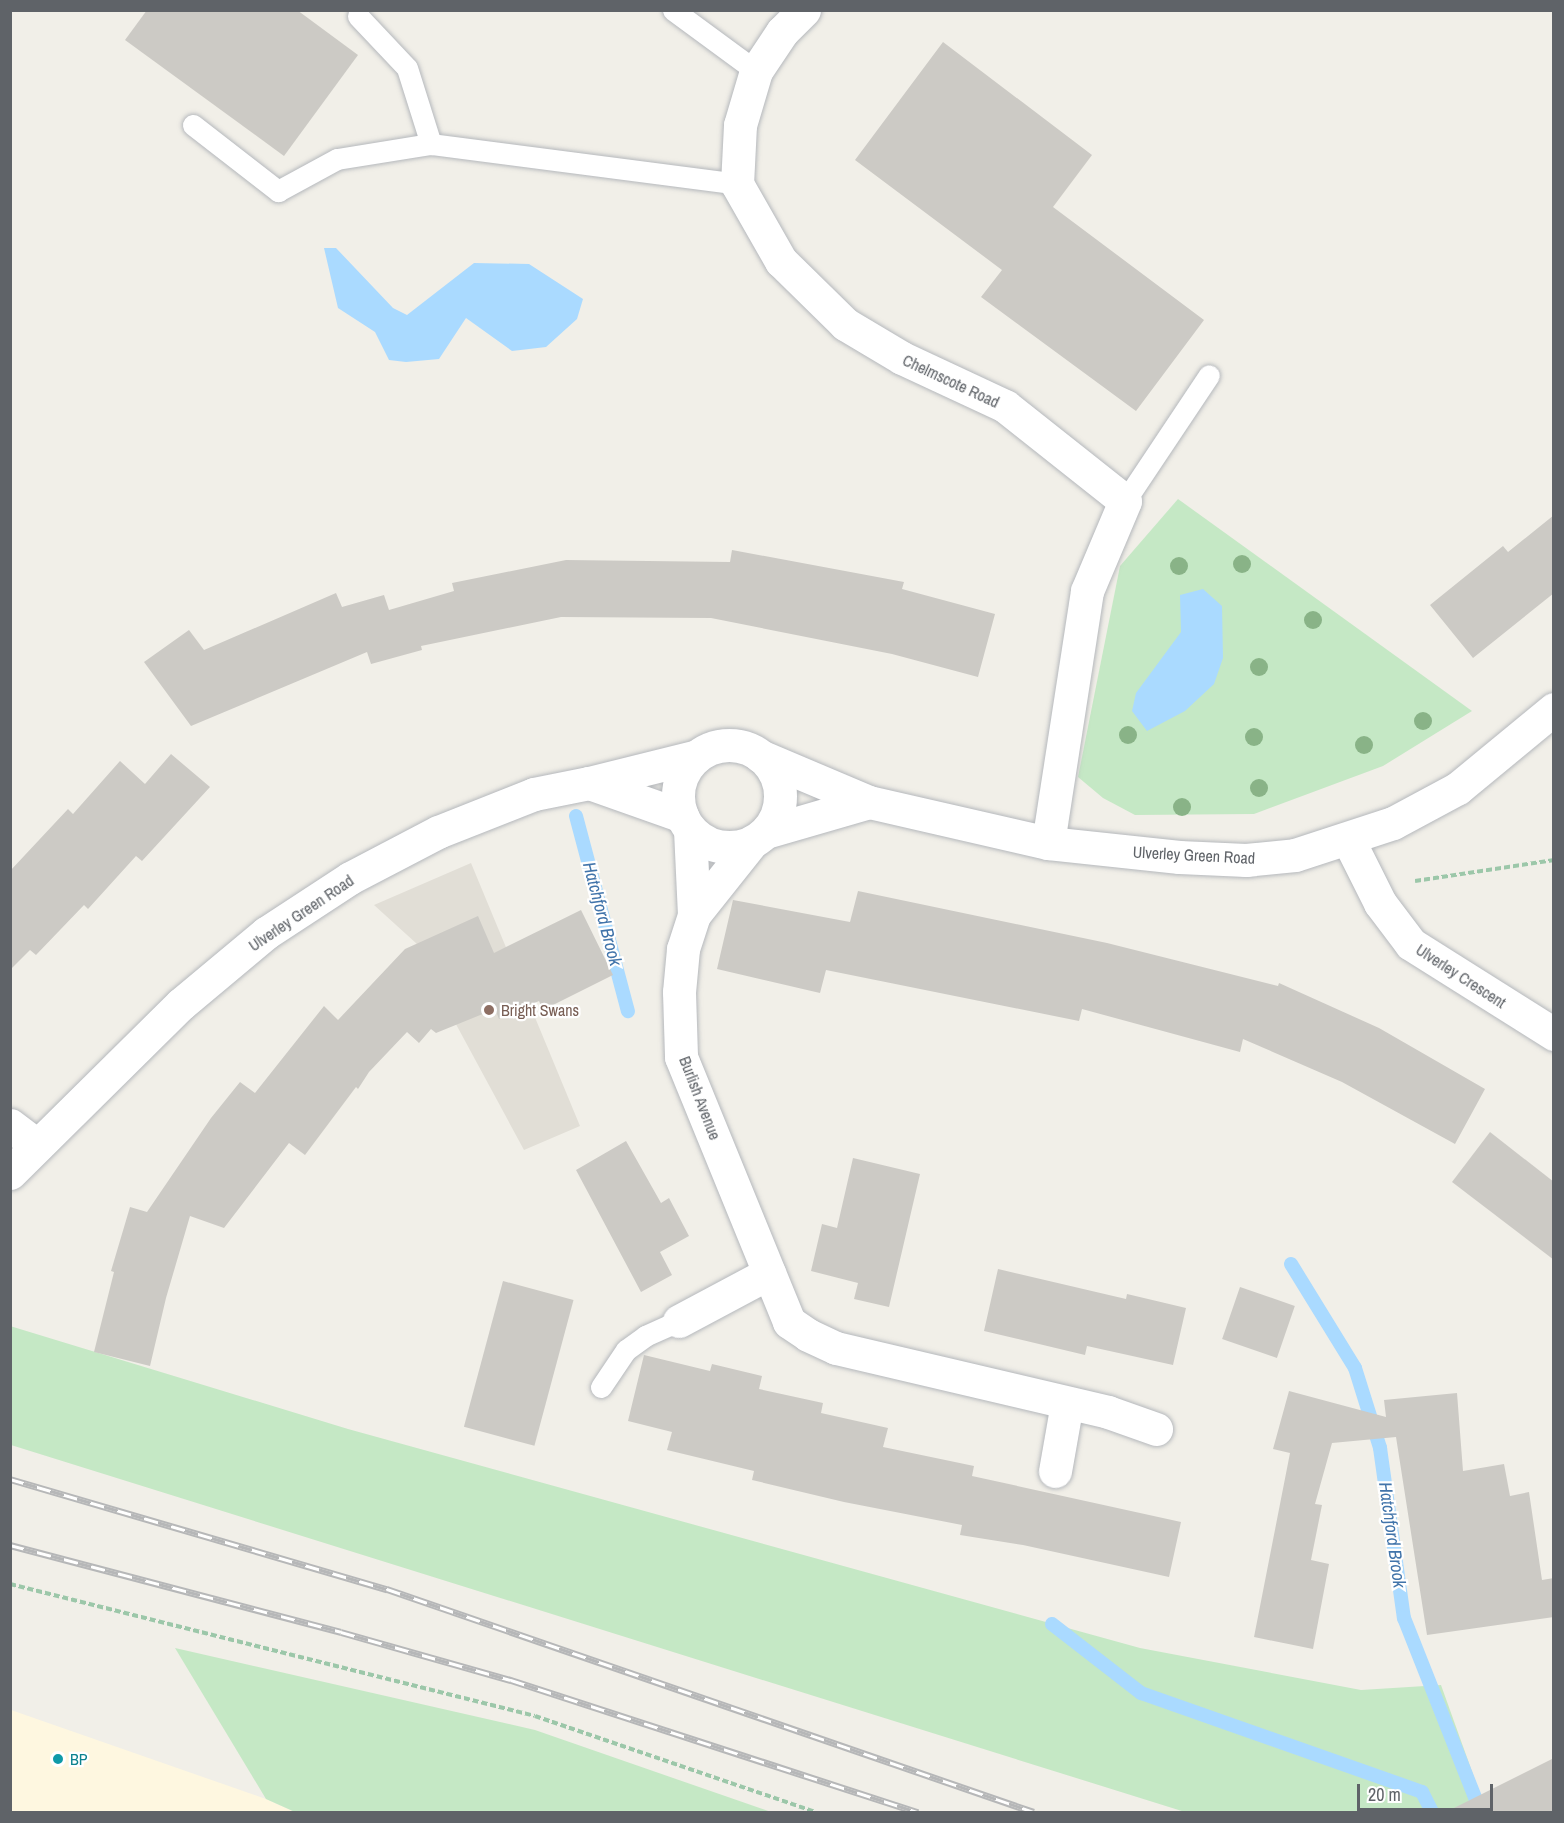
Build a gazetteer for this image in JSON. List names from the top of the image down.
{
  "streets": {
    "street": [
      "Chelmscote Road",
      "Ulverley Green Road",
      "Ulverley Crescent",
      "Burlish Avenue"
    ]
  },
  "crossings": [
    ["Ulverley Green Road", "Ulverley Crescent"],
    ["Ulverley Green Road", "Burlish Avenue"]
  ],
  "water": ["Hatchford Brook"],
  "places": ["Bright Swans", "BP"],
  "scale_bar": "20 m"
}
